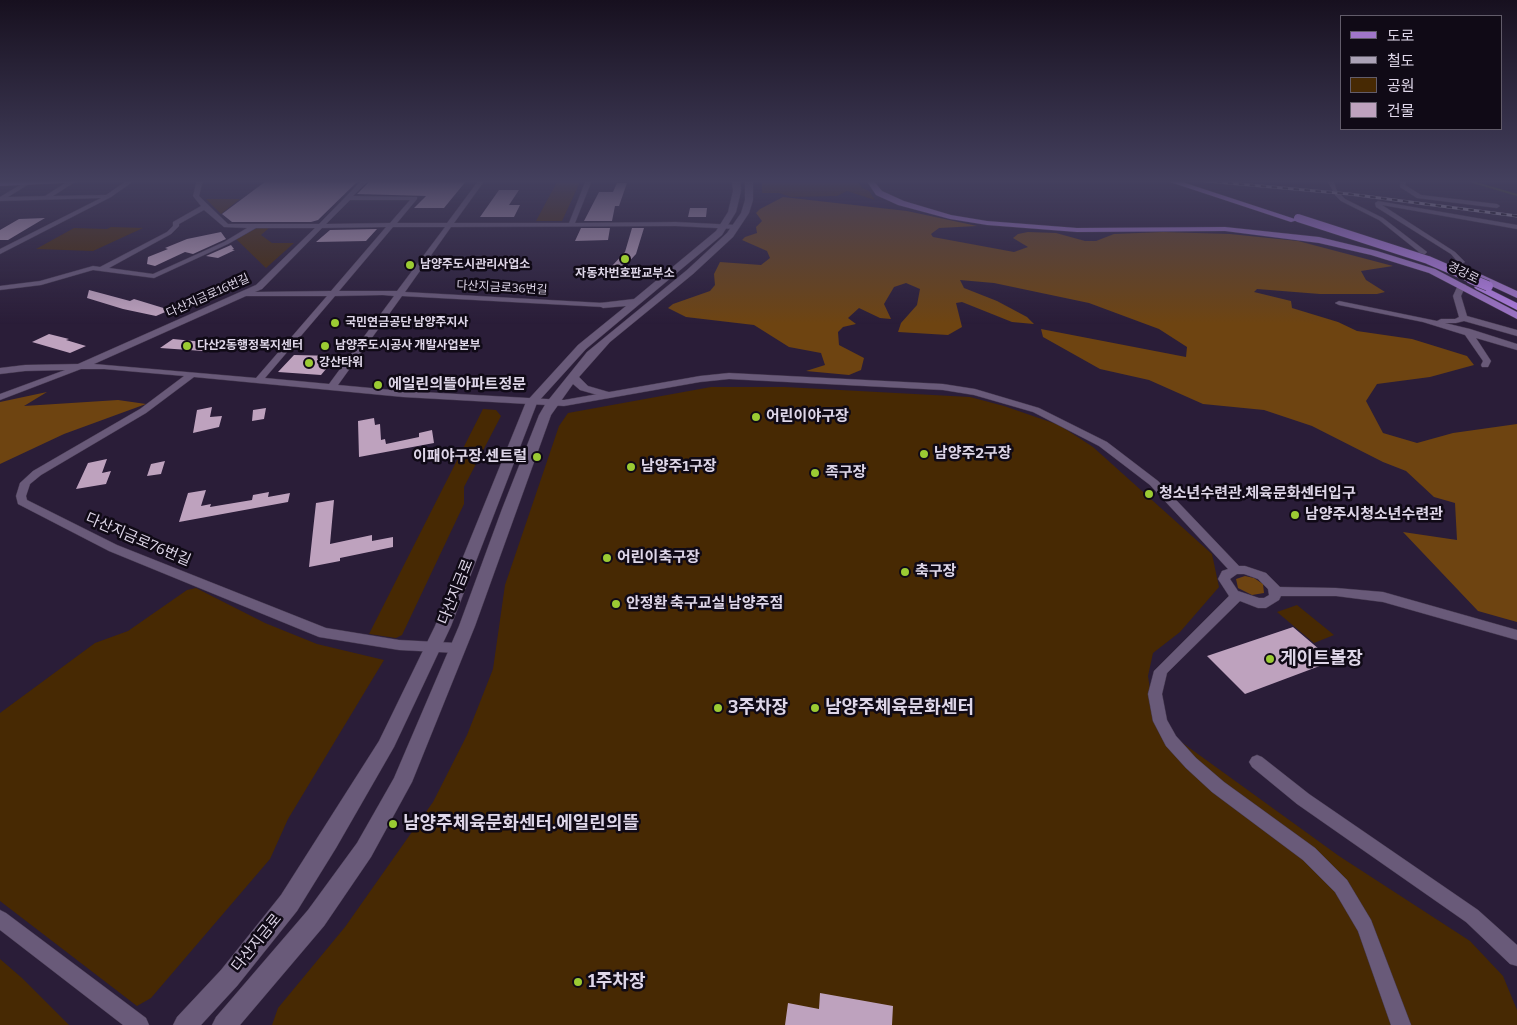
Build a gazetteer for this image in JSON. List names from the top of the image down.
{
  "streets": {
    "main road": ["경강로"],
    "street": [
      "다산지금로36번길",
      "다산지금로16번길",
      "다산지금로76번길",
      "다산지금로"
    ]
  },
  "crossings": [
    ["다산지금로36번길", "다산지금로16번길"],
    ["다산지금로76번길", "다산지금로"]
  ],
  "places": [
    "자동차번호판교부소",
    "남양주도시관리사업소",
    "국민연금공단 남양주지사",
    "다산2동행정복지센터",
    "남양주도시공사 개발사업본부",
    "강산타워",
    "에일린의뜰아파트정문",
    "어린이야구장",
    "남양주2구장",
    "이패야구장.센트럴",
    "남양주1구장",
    "족구장",
    "청소년수련관.체육문화센터입구",
    "남양주시청소년수련관",
    "어린이축구장",
    "축구장",
    "안정환 축구교실 남양주점",
    "게이트볼장",
    "3주차장",
    "남양주체육문화센터",
    "남양주체육문화센터.에일린의뜰",
    "1주차장"
  ],
  "legend": [
    "도로",
    "철도",
    "공원",
    "건물"
  ]
}
